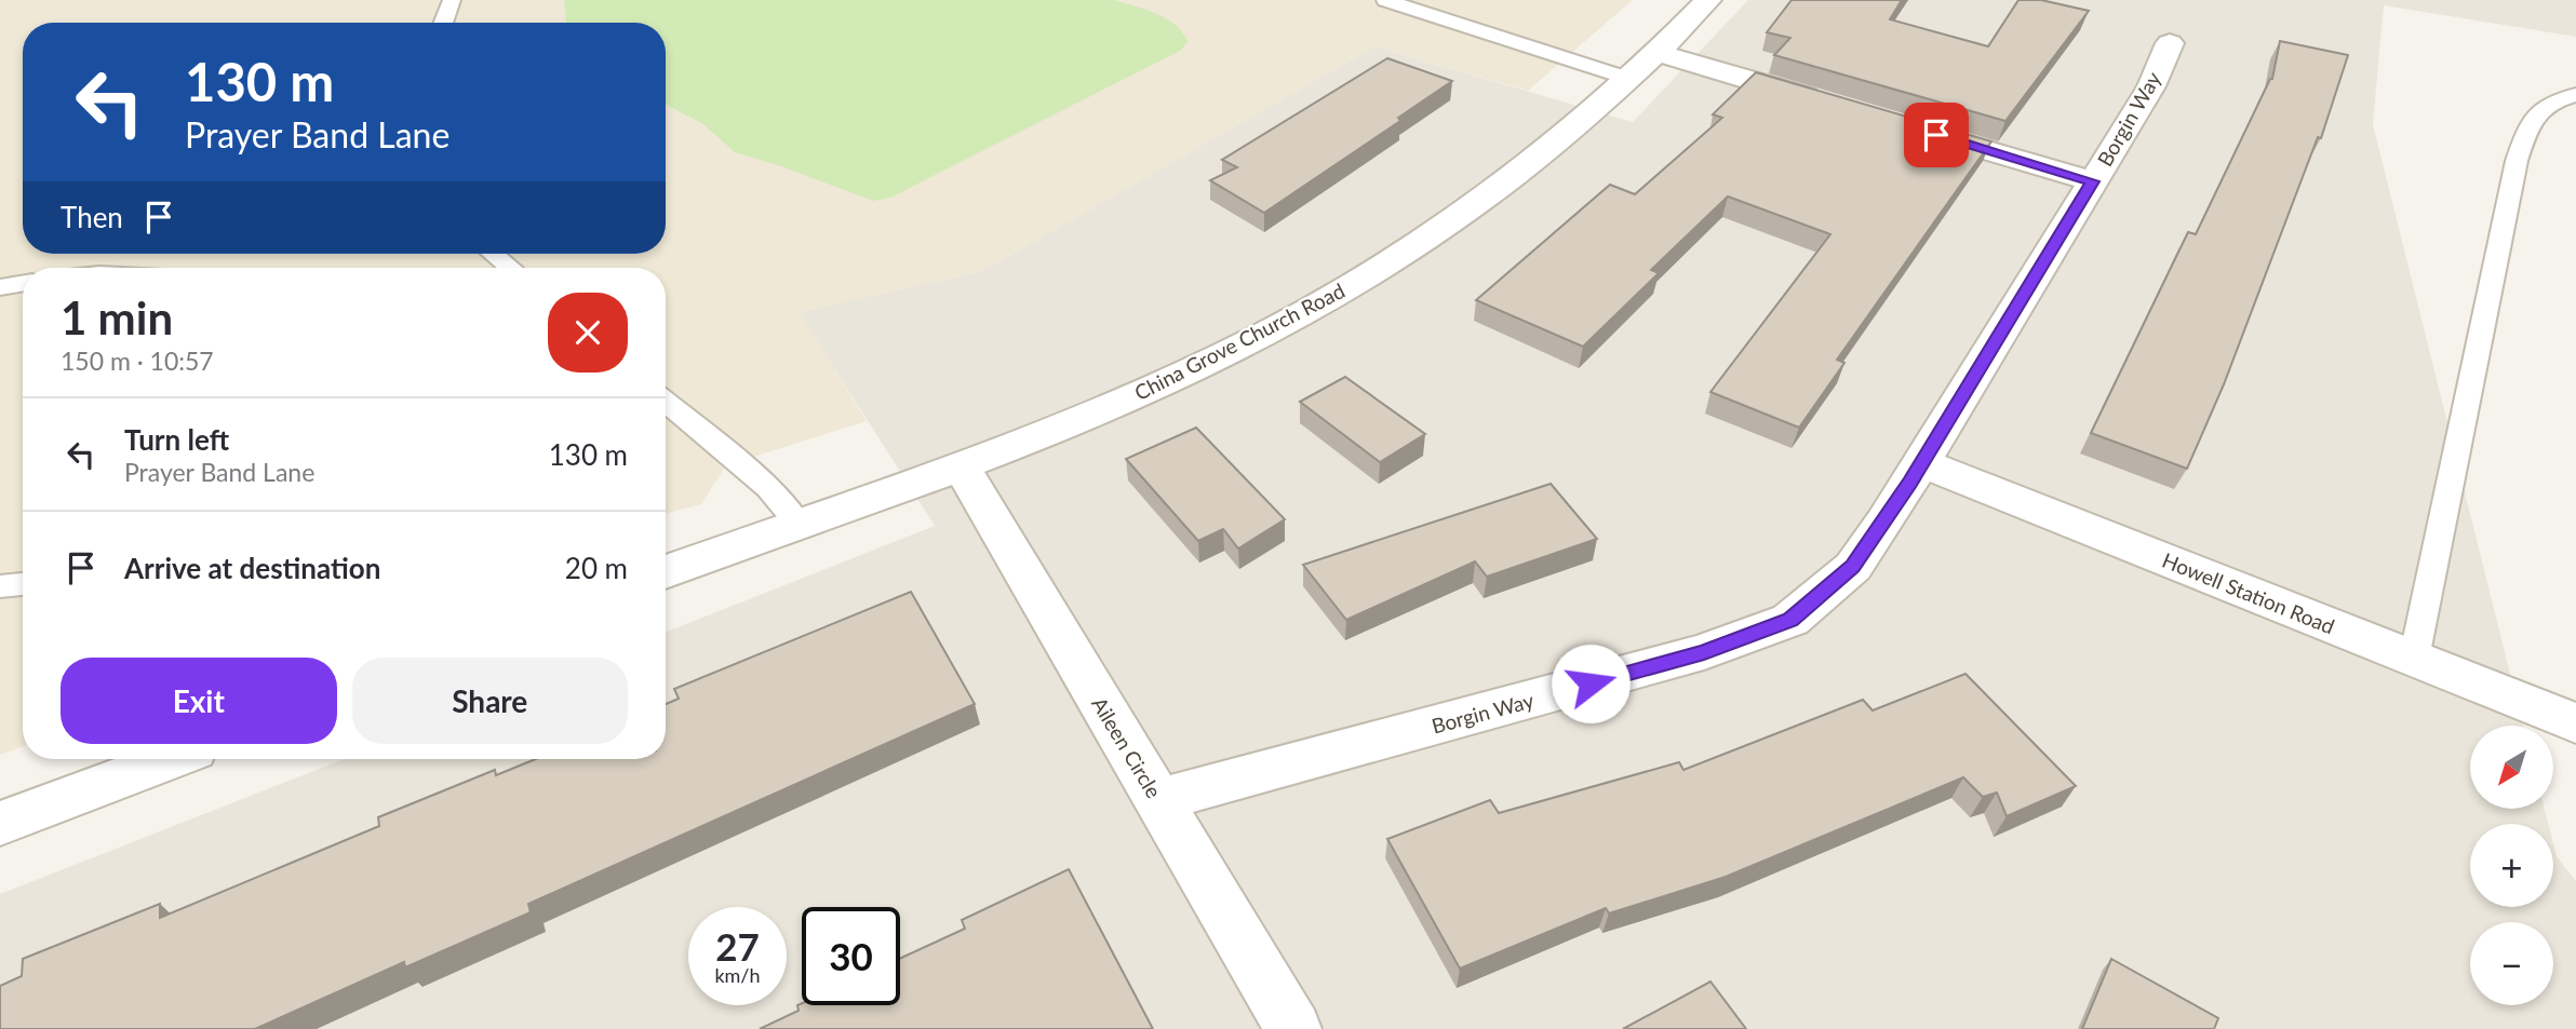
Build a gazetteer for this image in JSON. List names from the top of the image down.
{
  "streets": {
    "street": [
      "Borgin Way",
      "China Grove Church Road",
      "Howell Station Road",
      "Aileen Circle"
    ]
  },
  "crossings": [
    ["Borgin Way", "Howell Station Road"],
    ["Borgin Way", "Aileen Circle"],
    ["China Grove Church Road", "Aileen Circle"]
  ],
  "north": "bottom left",
  "page": {
    "turn": ["130 m", "Prayer Band Lane"],
    "then": "Then",
    "heading": ["1 min", "150 m · 10:57"],
    "list": [
      {
        "name": "Turn left",
        "note": "Prayer Band Lane",
        "value": "130 m"
      },
      {
        "name": "Arrive at destination",
        "value": "20 m"
      }
    ],
    "buttons": ["Exit", "Share"],
    "map_buttons": ["+", "−"],
    "speed": "27 km/h",
    "limit": "30"
  }
}
